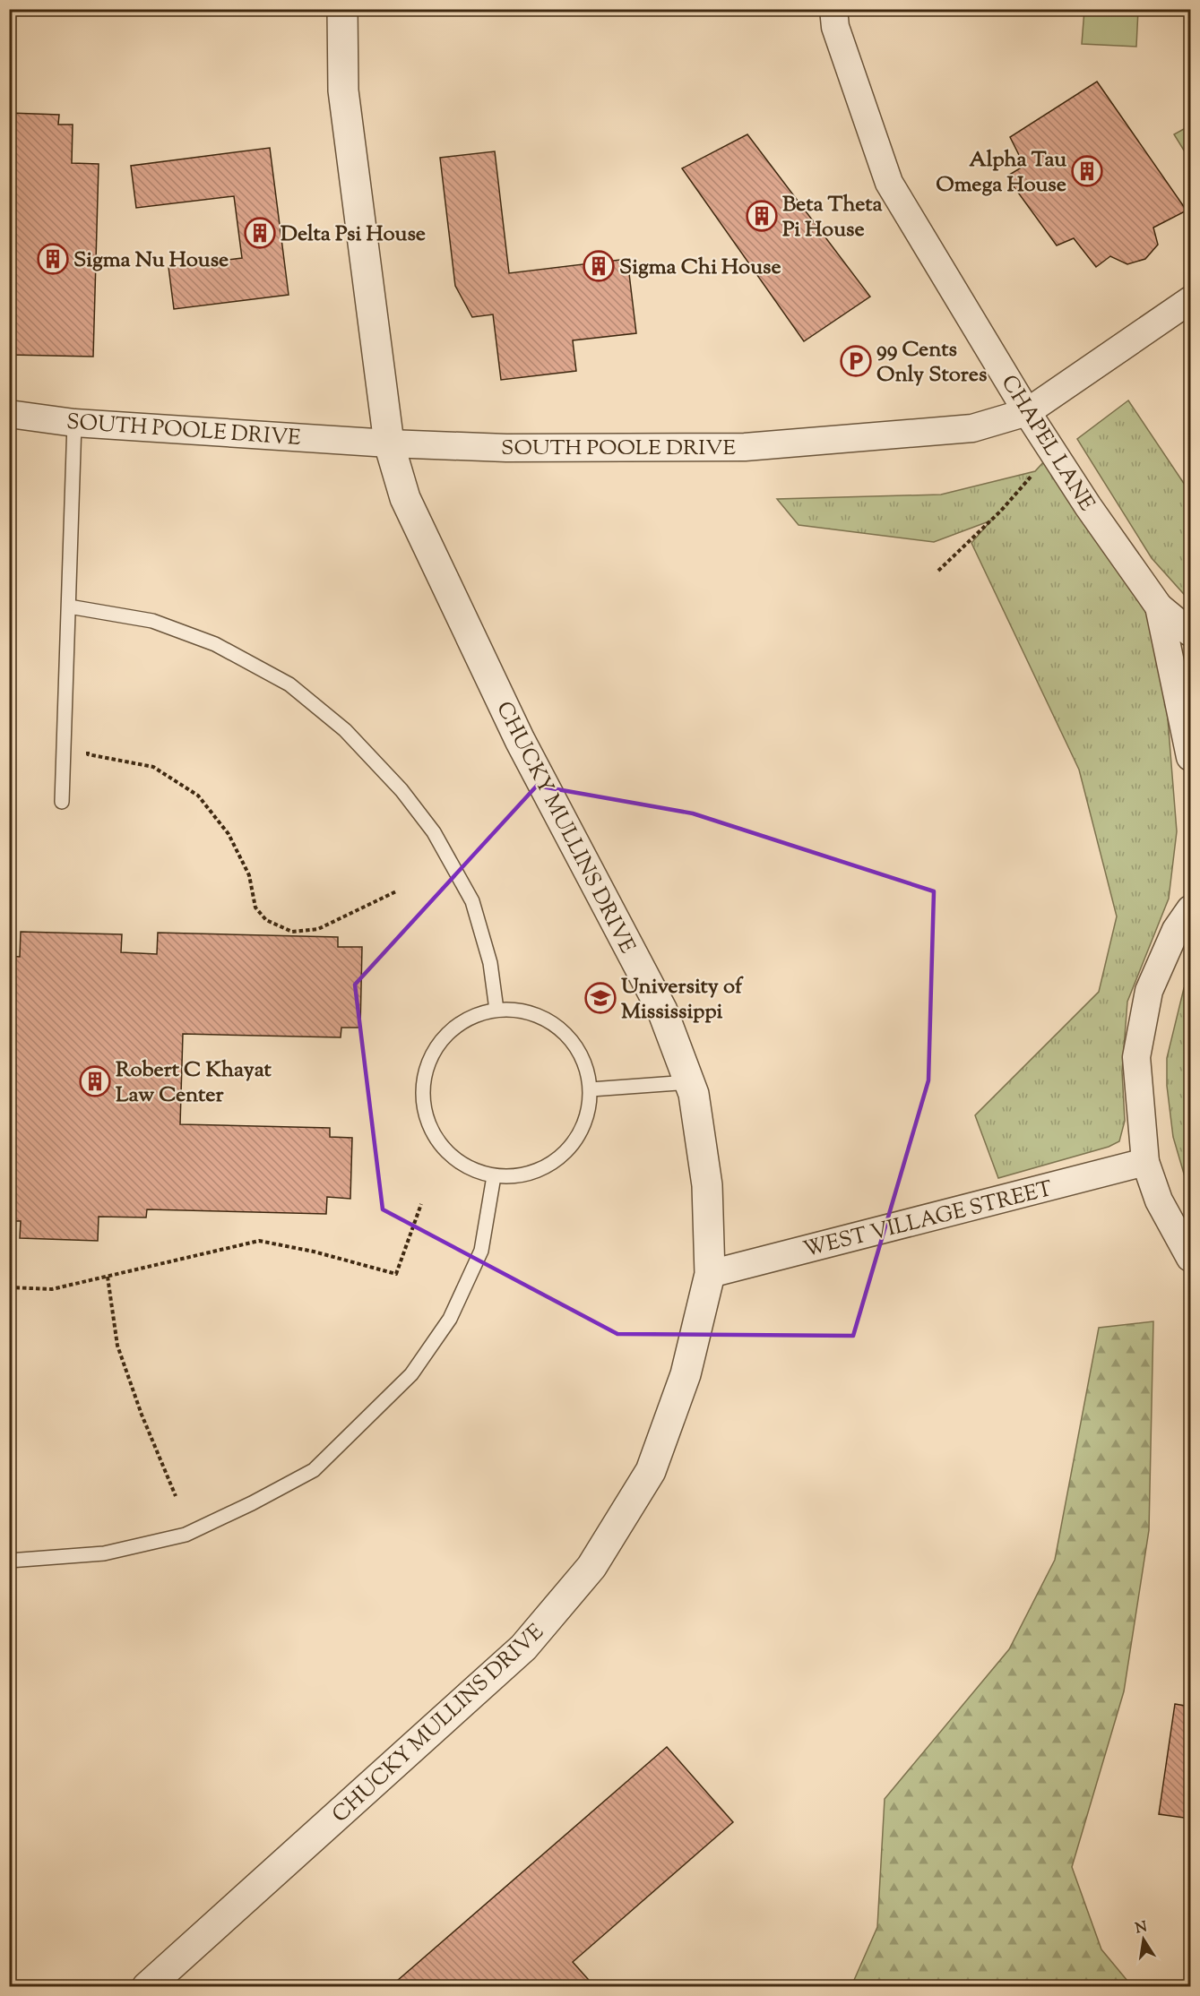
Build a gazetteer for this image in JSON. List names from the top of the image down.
{
  "streets": {
    "street": [
      "SOUTH POOLE DRIVE",
      "CHAPEL LANE",
      "CHUCKY MULLINS DRIVE",
      "WEST VILLAGE STREET"
    ]
  },
  "crossings": [
    ["SOUTH POOLE DRIVE", "CHAPEL LANE"],
    ["SOUTH POOLE DRIVE", "CHUCKY MULLINS DRIVE"],
    ["CHUCKY MULLINS DRIVE", "WEST VILLAGE STREET"]
  ],
  "places": {
    "building": [
      "Alpha Tau Omega House",
      "Beta Theta Pi House",
      "Delta Psi House",
      "Sigma Nu House",
      "Sigma Chi House",
      "Robert C Khayat Law Center"
    ],
    "parking": ["99 Cents Only Stores"],
    "school or university": ["University of Mississippi"]
  },
  "north": "top"
}
